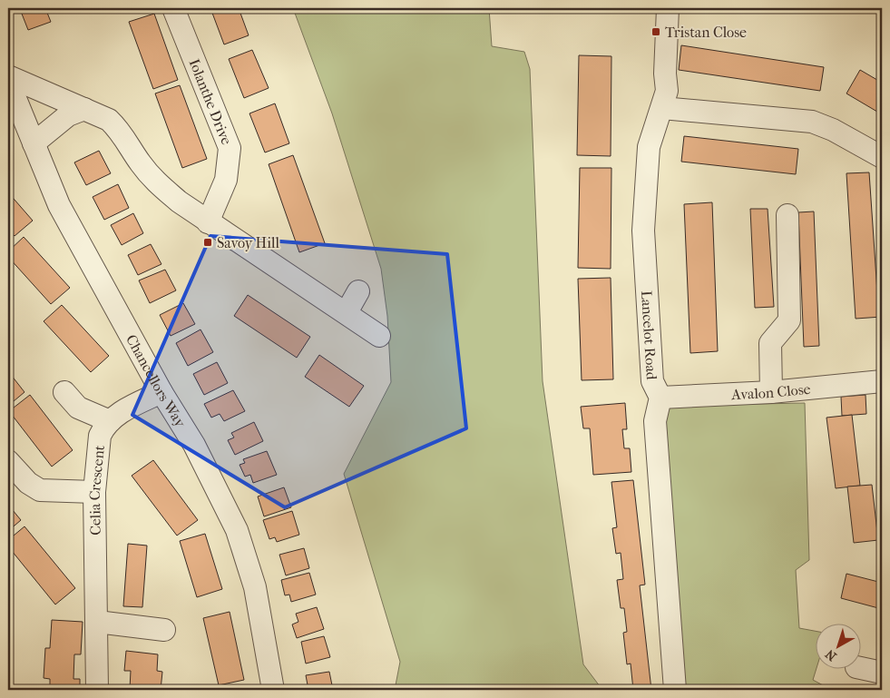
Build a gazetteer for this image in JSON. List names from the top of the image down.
{
  "streets": {
    "street": [
      "Iolanthe Drive",
      "Lancelot Road",
      "Chancellors Way",
      "Avalon Close",
      "Celia Crescent"
    ]
  },
  "crossings": [
    ["Lancelot Road", "Avalon Close"]
  ],
  "places": {
    "transit": ["Tristan Close", "Savoy Hill"]
  },
  "north": "bottom left"
}
